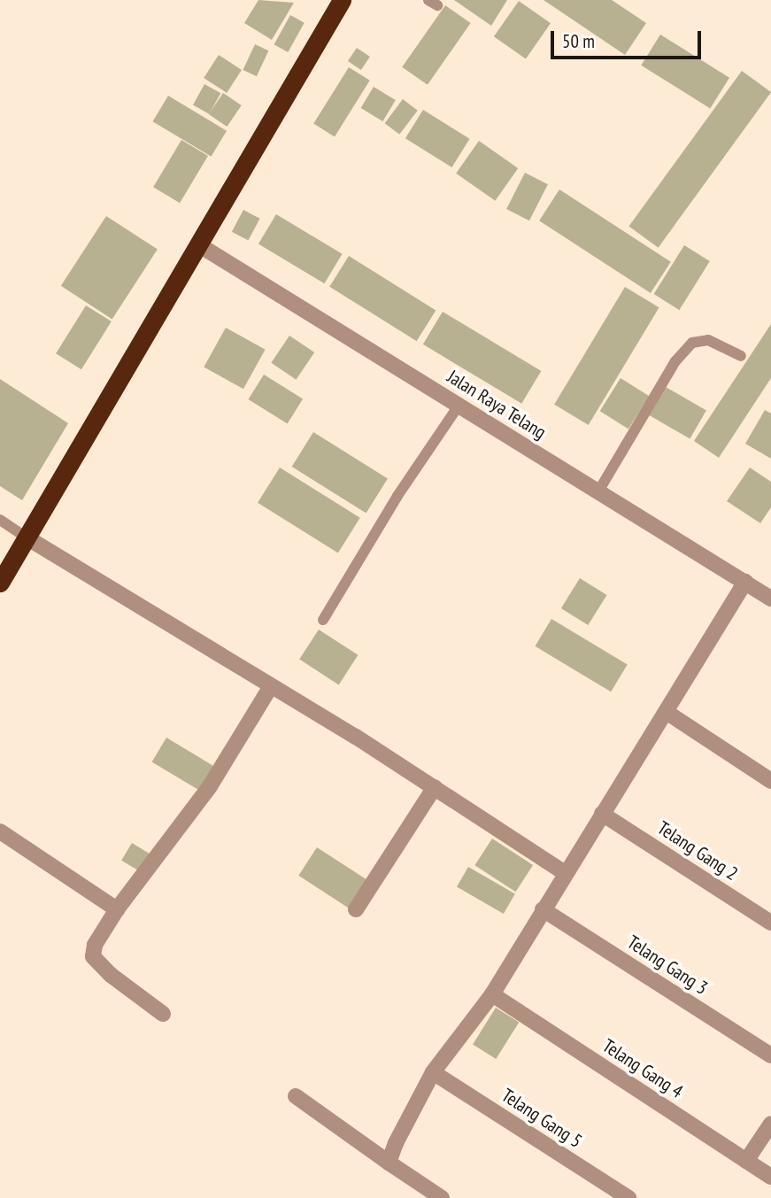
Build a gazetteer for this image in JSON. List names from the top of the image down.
{
  "streets": {
    "street": [
      "Jalan Raya Telang",
      "Telang Gang 2",
      "Telang Gang 3",
      "Telang Gang 4",
      "Telang Gang 5"
    ]
  },
  "scale_bar": "50 m"
}
